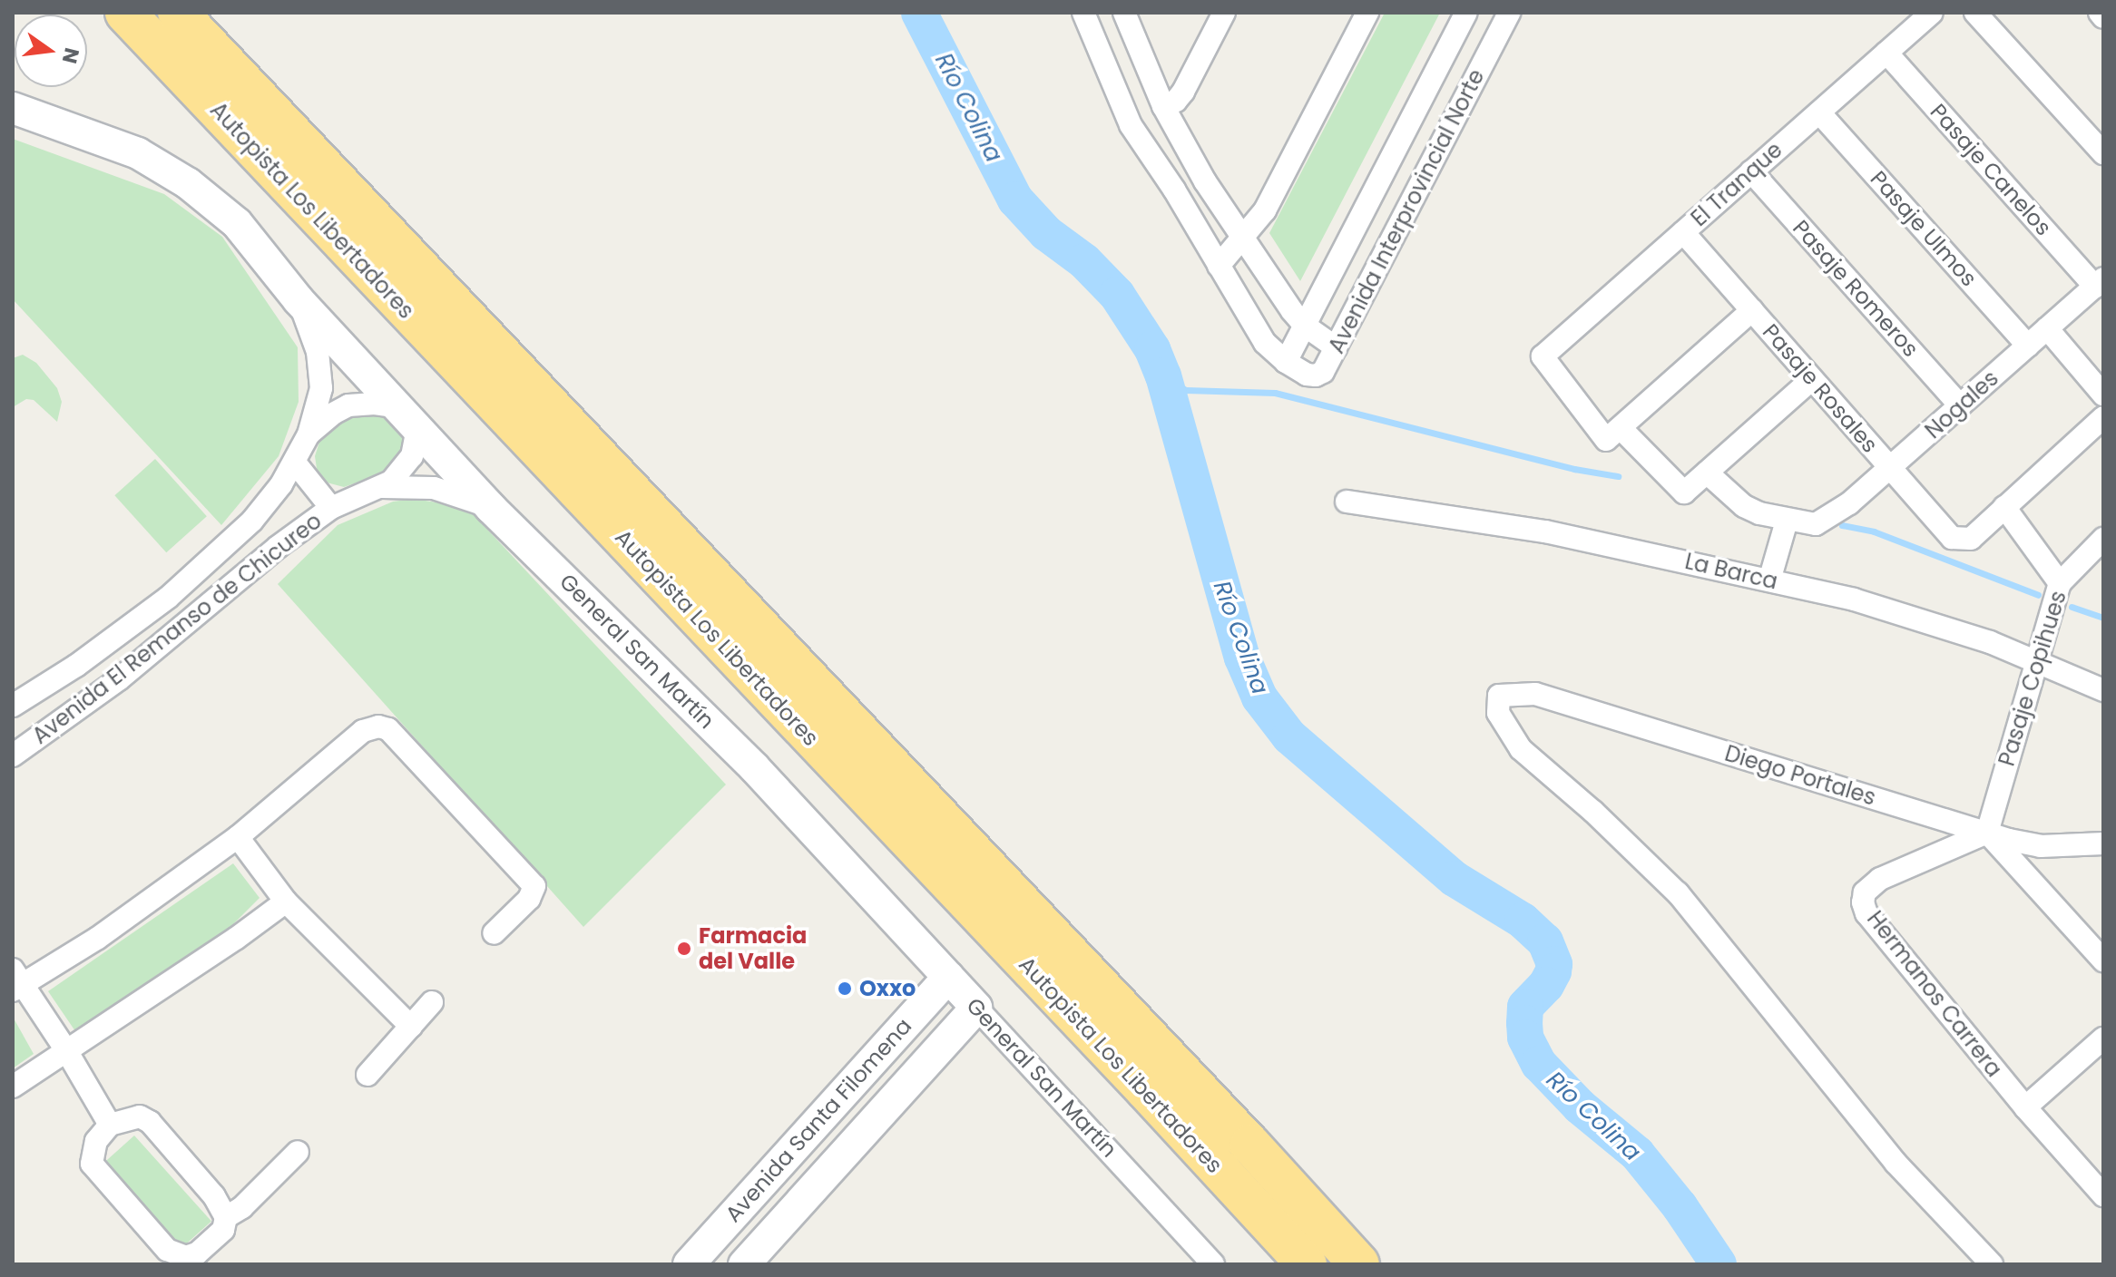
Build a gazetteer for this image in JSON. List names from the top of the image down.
{
  "streets": {
    "highway": ["Autopista Los Libertadores"],
    "street": [
      "Pasaje Canelos",
      "El Tranque",
      "Avenida Interprovincial Norte",
      "Pasaje Ulmos",
      "Pasaje Romeros",
      "Pasaje Rosales",
      "Nogales",
      "La Barca",
      "Avenida El Remanso de Chicureo",
      "General San Martín",
      "Pasaje Copihues",
      "Diego Portales",
      "Hermanos Carrera",
      "Avenida Santa Filomena"
    ]
  },
  "crossings": [
    ["Pasaje Canelos", "El Tranque"],
    ["Pasaje Canelos", "Nogales"],
    ["El Tranque", "Pasaje Ulmos"],
    ["El Tranque", "Pasaje Romeros"],
    ["El Tranque", "Pasaje Rosales"],
    ["Pasaje Ulmos", "Nogales"],
    ["Pasaje Romeros", "Nogales"],
    ["Pasaje Rosales", "Nogales"],
    ["La Barca", "Pasaje Copihues"],
    ["Avenida El Remanso de Chicureo", "General San Martín"],
    ["General San Martín", "Avenida Santa Filomena"],
    ["Pasaje Copihues", "Diego Portales"],
    ["Pasaje Copihues", "Hermanos Carrera"],
    ["Diego Portales", "Hermanos Carrera"]
  ],
  "water": ["Río Colina"],
  "places": ["Farmacia del Valle", "Oxxo"],
  "north": "right"
}
